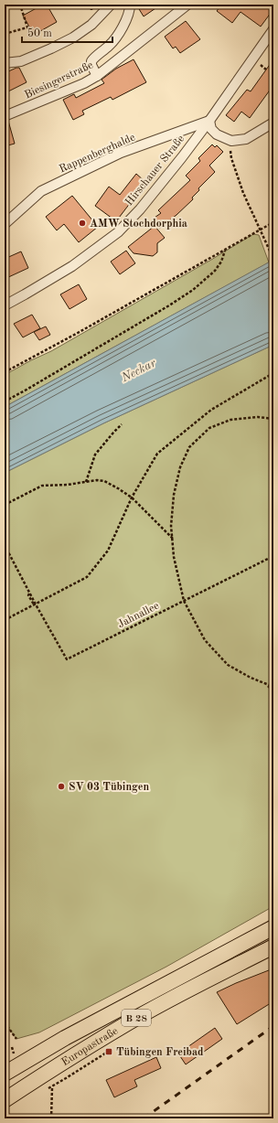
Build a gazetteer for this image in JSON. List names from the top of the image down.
{
  "streets": {
    "main road": ["B 28", "Europastraße"],
    "street": ["Biesingerstraße", "Rappenberghalde", "Hirschauer Straße"],
    "path": ["Jahnallee"]
  },
  "crossings": [
    ["Rappenberghalde", "Hirschauer Straße"]
  ],
  "water": ["Neckar"],
  "places": {
    "other": ["AMW Stochdorphia", "SV 03 Tübingen"],
    "transit": ["Tübingen Freibad"]
  },
  "scale_bar": "50 m"
}
